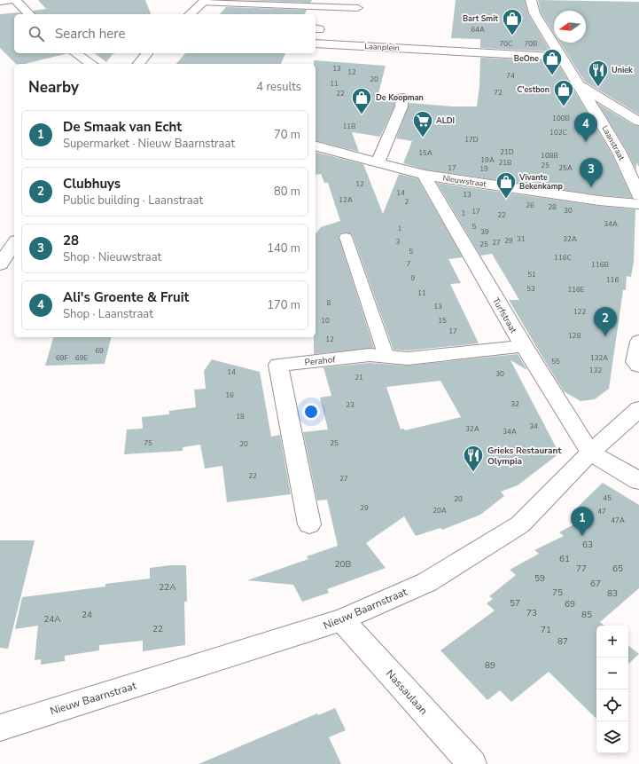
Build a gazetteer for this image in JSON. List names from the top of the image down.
{
  "streets": {
    "street": [
      "Laanplein",
      "Laanstraat",
      "Nieuwstraat",
      "Turfstraat",
      "Perahof",
      "Nieuw Baarnstraat",
      "Nassaulaan"
    ]
  },
  "crossings": [
    ["Laanplein", "Laanstraat"],
    ["Nieuwstraat", "Turfstraat"],
    ["Turfstraat", "Perahof"],
    ["Turfstraat", "Nieuw Baarnstraat"],
    ["Nieuw Baarnstraat", "Nassaulaan"]
  ],
  "places": {
    "shop": [
      "Bart Smit",
      "BeOne",
      "C'estbon",
      "De Koopman",
      "Vivante Bekenkamp"
    ],
    "restaurant": ["Uniek", "Grieks Restaurant Olympia"],
    "supermarket": ["ALDI"]
  },
  "house_numbers": [
    "64A",
    "70C",
    "70B",
    "13",
    "12",
    "74",
    "20",
    "11",
    "72",
    "22",
    "100B",
    "11B",
    "102C",
    "17D",
    "21D",
    "15A",
    "108B",
    "19A",
    "21B",
    "25",
    "17",
    "25A",
    "19",
    "12",
    "14",
    "13",
    "12A",
    "2",
    "26",
    "28",
    "30",
    "17",
    "1",
    "22",
    "34A",
    "5",
    "1",
    "39",
    "31",
    "32A",
    "29",
    "3",
    "27",
    "25",
    "5",
    "116C",
    "7",
    "116B",
    "51",
    "9",
    "116",
    "53",
    "116E",
    "11",
    "8",
    "13",
    "122",
    "10",
    "15",
    "17",
    "128",
    "12",
    "69",
    "69F",
    "69E",
    "132A",
    "55",
    "132",
    "14",
    "30",
    "21",
    "16",
    "32",
    "23",
    "18",
    "34",
    "32A",
    "34A",
    "75",
    "25",
    "20",
    "22",
    "27",
    "45",
    "20",
    "29",
    "20A",
    "47",
    "47A",
    "63",
    "61",
    "20B",
    "77",
    "65",
    "59",
    "67",
    "22A",
    "75",
    "83",
    "57",
    "69",
    "73",
    "24",
    "85",
    "24A",
    "22",
    "71",
    "87",
    "89"
  ],
  "north": "left",
  "page": {
    "search": "Search here",
    "heading": ["Nearby", "4 results"],
    "list": [
      {
        "mark": "1",
        "name": "De Smaak van Echt",
        "note": "Supermarket · Nieuw Baarnstraat",
        "value": "70 m"
      },
      {
        "mark": "2",
        "name": "Clubhuys",
        "note": "Public building · Laanstraat",
        "value": "80 m"
      },
      {
        "mark": "3",
        "name": "28",
        "note": "Shop · Nieuwstraat",
        "value": "140 m"
      },
      {
        "mark": "4",
        "name": "Ali's Groente & Fruit",
        "note": "Shop · Laanstraat",
        "value": "170 m"
      }
    ],
    "pins": [
      "4",
      "3",
      "2",
      "1"
    ],
    "map_buttons": ["+", "−"]
  }
}
